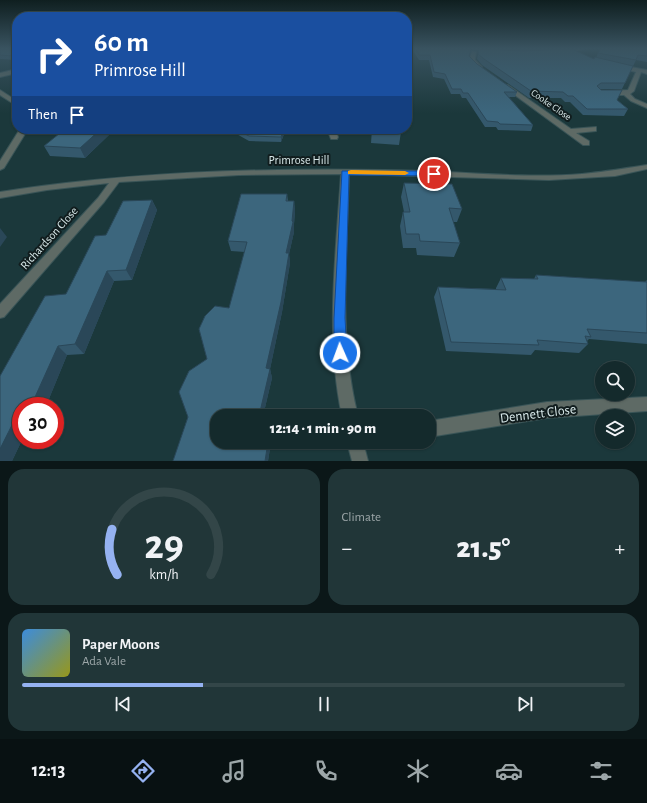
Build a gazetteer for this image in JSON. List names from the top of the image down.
{
  "streets": {
    "street": [
      "Cooke Close",
      "Primrose Hill",
      "Richardson Close",
      "Dennett Close"
    ]
  },
  "crossings": [
    ["Primrose Hill", "Richardson Close"]
  ],
  "page": {
    "turn": ["60 m", "Primrose Hill"],
    "then": "Then",
    "limit": "30",
    "trip": "12:14 · 1 min · 90 m",
    "tile": "Climate",
    "heat": ["−", "21.5°", "+"],
    "song": ["Paper Moons", "Ada Vale"],
    "tabs": "12:13",
    "gauge": ["29", "km/h"]
  }
}
